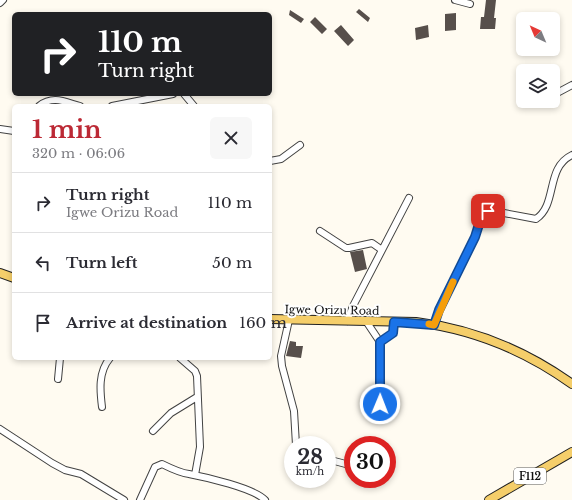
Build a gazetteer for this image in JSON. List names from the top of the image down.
{
  "streets": {
    "main road": ["Igwe Orizu Road", "F112"]
  },
  "north": "top left",
  "page": {
    "turn": ["110 m", "Turn right"],
    "heading": ["1 min", "320 m · 06:06"],
    "list": [
      {
        "name": "Turn right",
        "note": "Igwe Orizu Road",
        "value": "110 m"
      },
      {
        "name": "Turn left",
        "value": "50 m"
      },
      {
        "name": "Arrive at destination",
        "value": "160 m"
      }
    ],
    "speed": "28 km/h",
    "limit": "30"
  }
}
